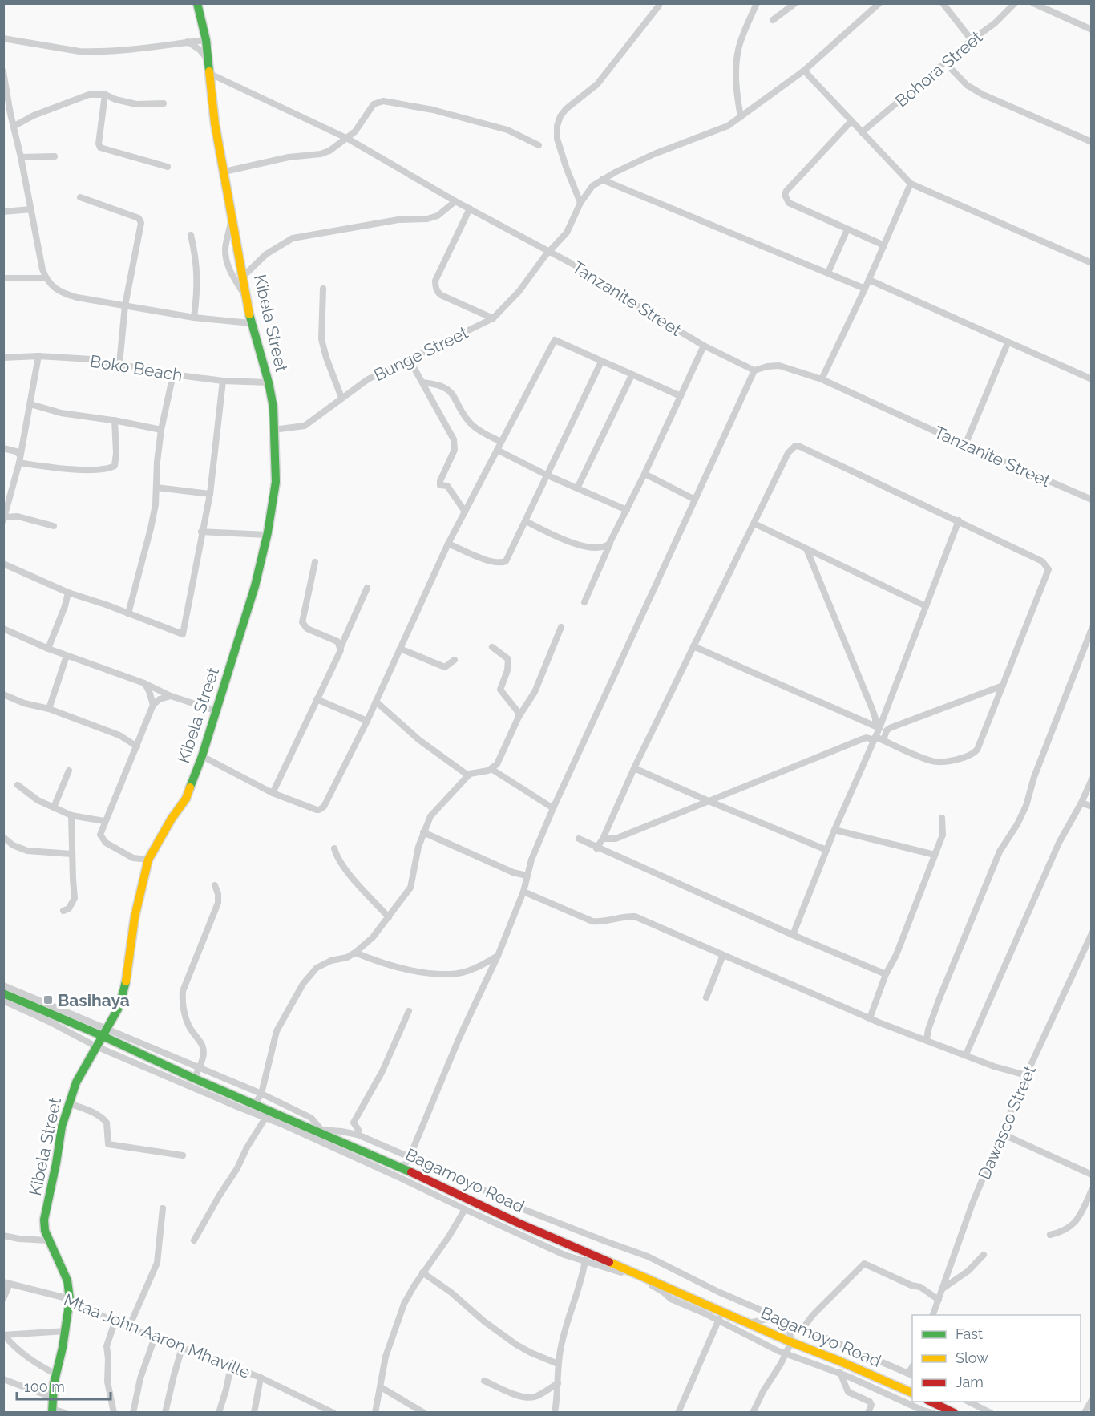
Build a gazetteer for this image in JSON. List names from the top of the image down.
{
  "streets": {
    "main road": ["Kibela Street", "Bagamoyo Road"],
    "street": [
      "Bohora Street",
      "Tanzanite Street",
      "Bunge Street",
      "Boko Beach",
      "Dawasco Street",
      "Mtaa John Aaron Mhaville"
    ]
  },
  "crossings": [
    ["Tanzanite Street", "Bunge Street"],
    ["Kibela Street", "Bunge Street"],
    ["Kibela Street", "Boko Beach"],
    ["Kibela Street", "Bagamoyo Road"],
    ["Kibela Street", "Mtaa John Aaron Mhaville"]
  ],
  "places": {
    "transit": ["Basihaya"]
  },
  "legend": ["Fast", "Slow", "Jam"],
  "scale_bar": "100 m"
}
